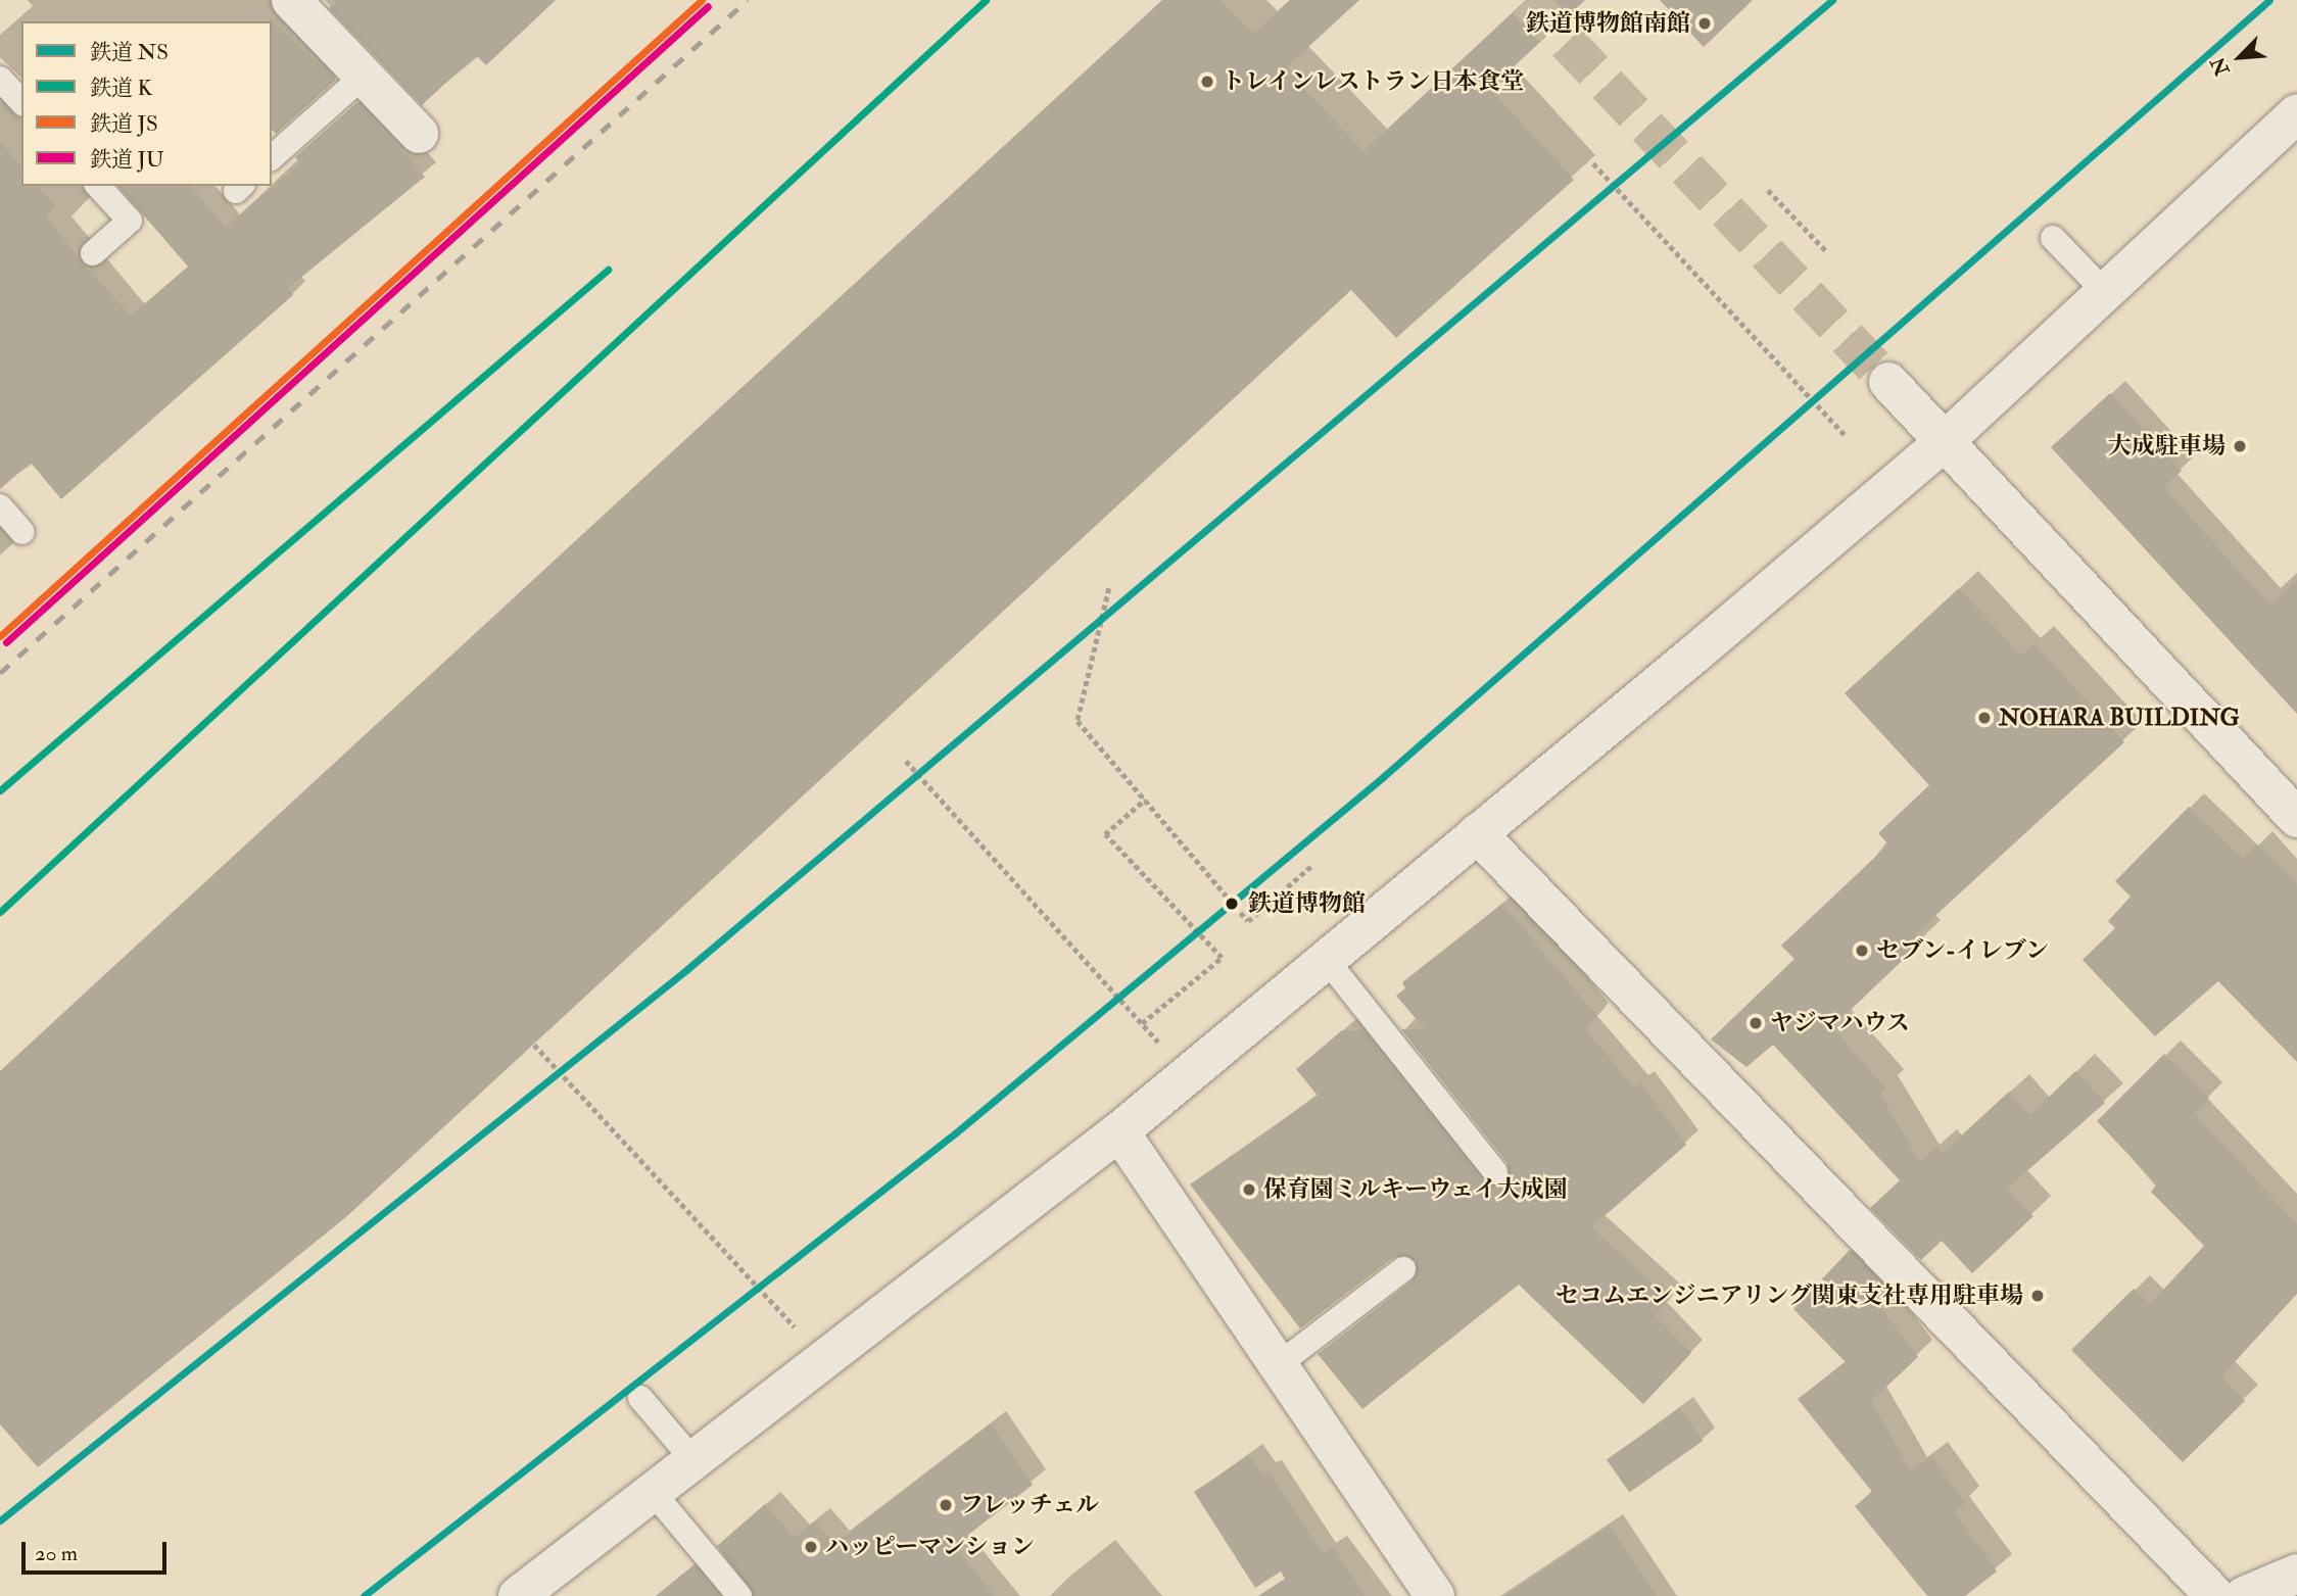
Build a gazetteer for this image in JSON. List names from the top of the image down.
{
  "places": [
    "鉄道博物館南館",
    "トレインレストラン日本食堂",
    "大成駐車場",
    "NOHARA BUILDING",
    "鉄道博物館",
    "セブン-イレブン",
    "ヤジマハウス",
    "保育園ミルキーウェイ大成園",
    "セコムエンジニアリング関東支社専用駐車場",
    "フレッチェル",
    "ハッピーマンション"
  ],
  "lines": [
    "rail line NS",
    "rail line K",
    "rail line JS",
    "rail line JU"
  ],
  "legend": [
    "鉄道 NS",
    "鉄道 K",
    "鉄道 JS",
    "鉄道 JU"
  ],
  "scale_bar": "20 m",
  "north": "bottom left"
}
